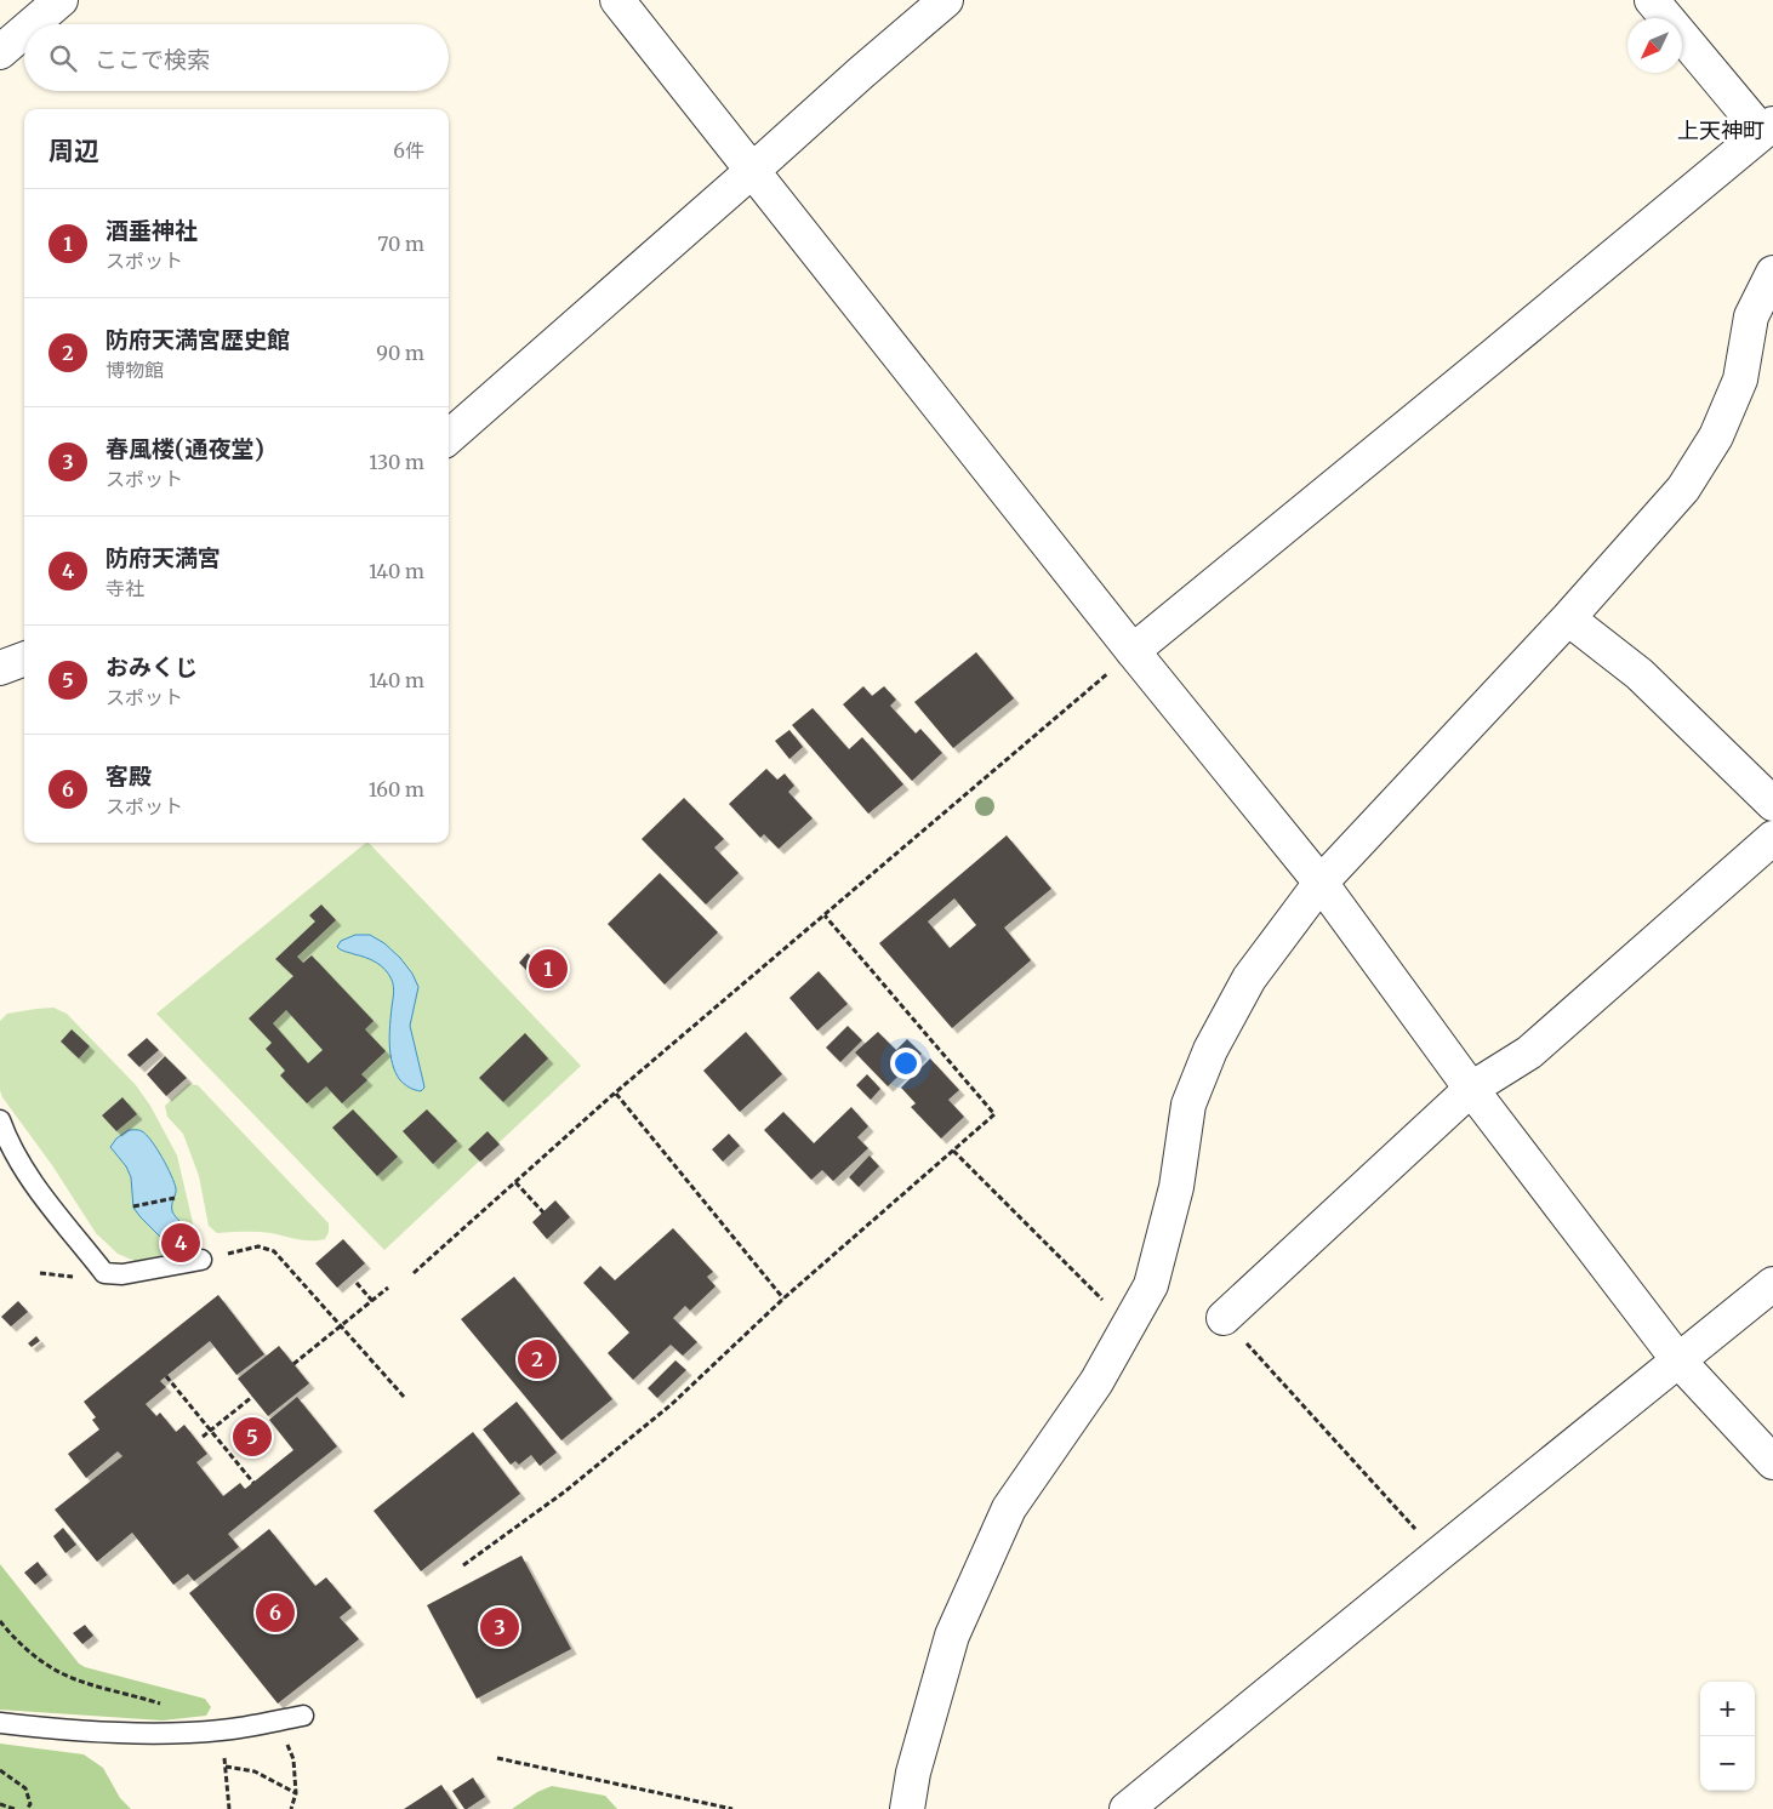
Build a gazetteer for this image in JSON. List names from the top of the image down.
{
  "districts": ["上天神町"],
  "north": "bottom left",
  "page": {
    "search": "ここで検索",
    "heading": ["周辺", "6件"],
    "list": [
      {
        "mark": "1",
        "name": "酒垂神社",
        "note": "スポット",
        "value": "70 m"
      },
      {
        "mark": "2",
        "name": "防府天満宮歴史館",
        "note": "博物館",
        "value": "90 m"
      },
      {
        "mark": "3",
        "name": "春風楼(通夜堂)",
        "note": "スポット",
        "value": "130 m"
      },
      {
        "mark": "4",
        "name": "防府天満宮",
        "note": "寺社",
        "value": "140 m"
      },
      {
        "mark": "5",
        "name": "おみくじ",
        "note": "スポット",
        "value": "140 m"
      },
      {
        "mark": "6",
        "name": "客殿",
        "note": "スポット",
        "value": "160 m"
      }
    ],
    "pins": [
      "1",
      "4",
      "2",
      "5",
      "6",
      "3"
    ],
    "map_buttons": ["+", "−"]
  }
}
